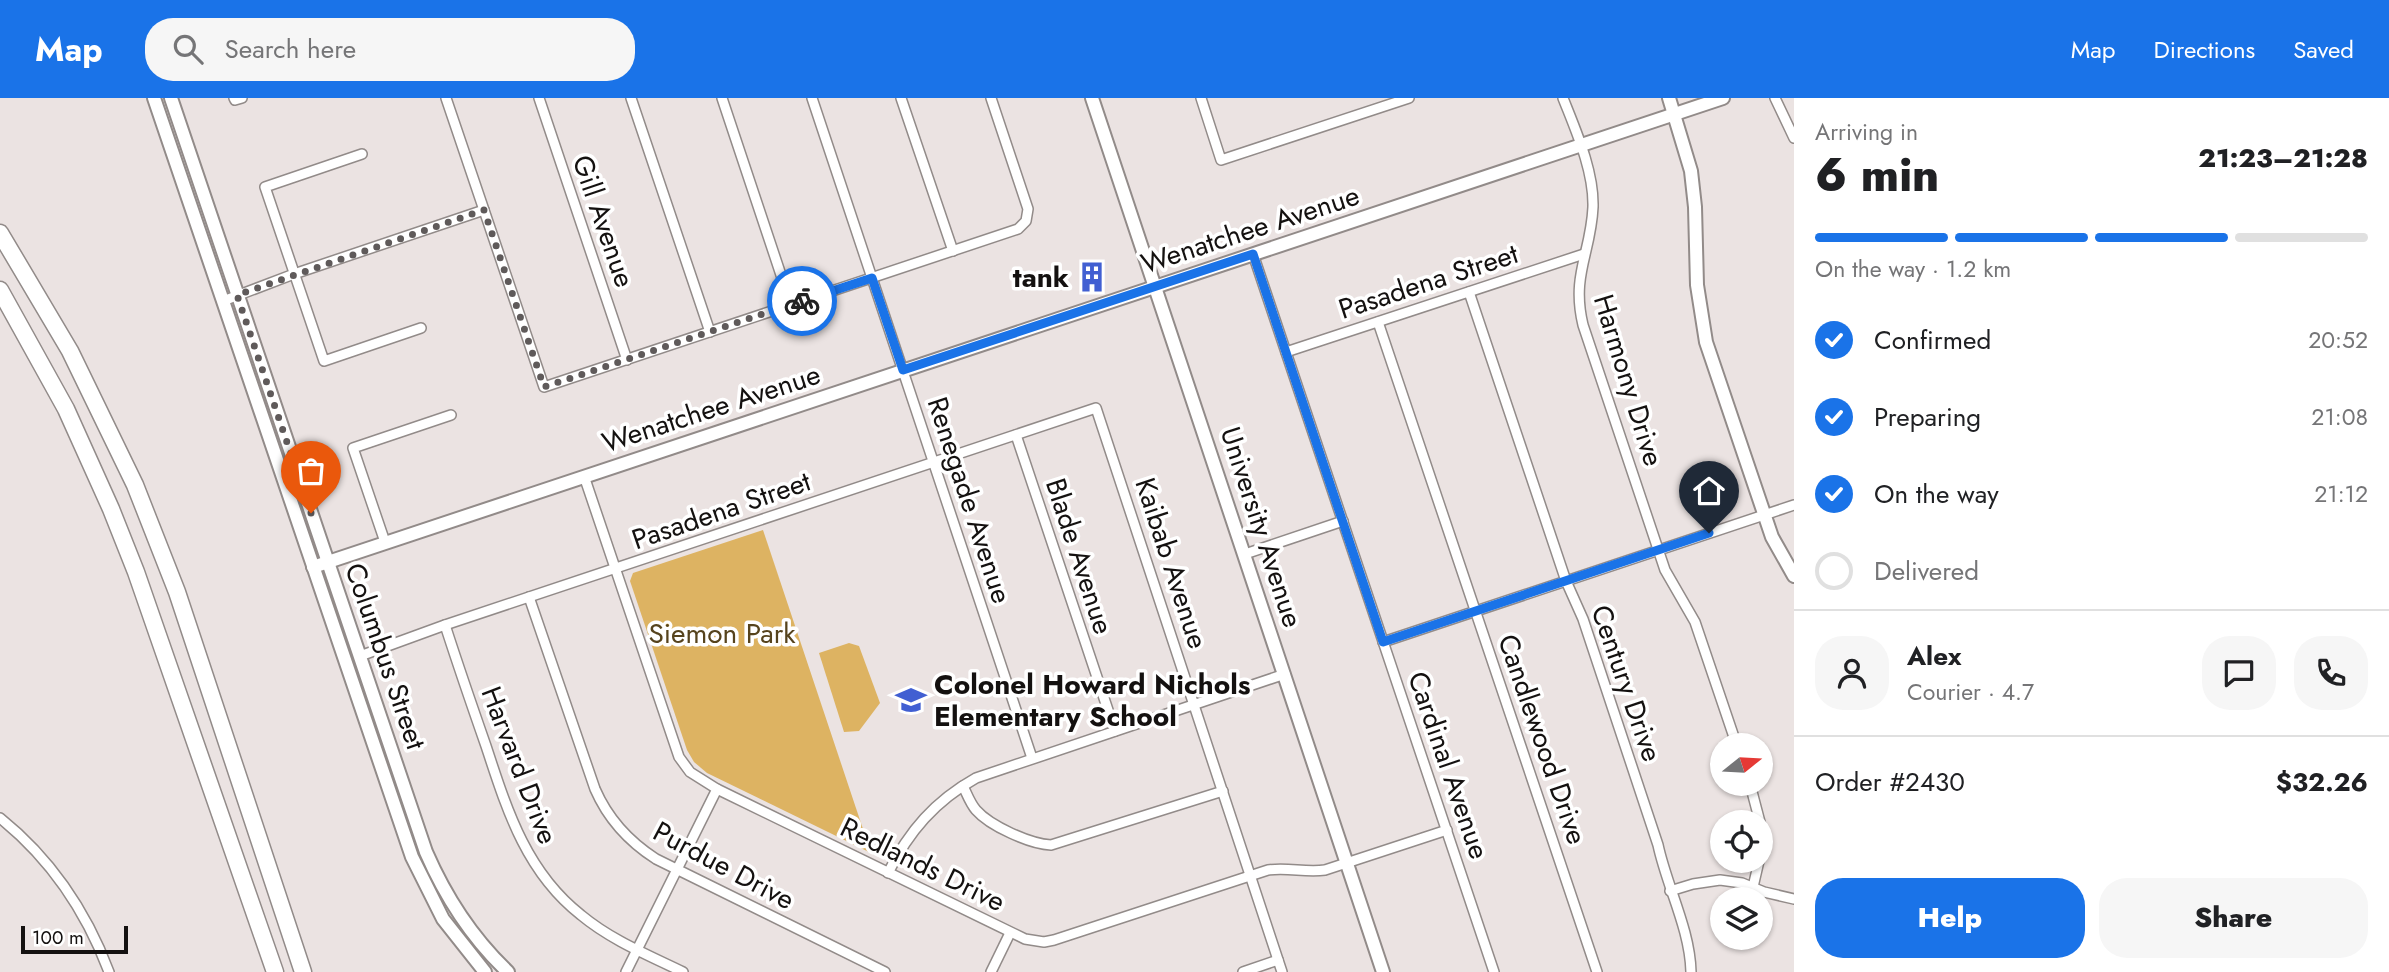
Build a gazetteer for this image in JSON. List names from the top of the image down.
{
  "streets": {
    "street": [
      "Gill Avenue",
      "Wenatchee Avenue",
      "Pasadena Street",
      "Harmony Drive",
      "Renegade Avenue",
      "University Avenue",
      "Blade Avenue",
      "Kaibab Avenue",
      "Columbus Street",
      "Century Drive",
      "Candlewood Drive",
      "Harvard Drive",
      "Cardinal Avenue",
      "Redlands Drive",
      "Purdue Drive"
    ]
  },
  "crossings": [
    ["Wenatchee Avenue", "Harmony Drive"],
    ["Wenatchee Avenue", "Renegade Avenue"],
    ["Wenatchee Avenue", "University Avenue"],
    ["Wenatchee Avenue", "Columbus Street"],
    ["Wenatchee Avenue", "Cardinal Avenue"],
    ["Wenatchee Avenue", "Redlands Drive"],
    ["Pasadena Street", "Harmony Drive"],
    ["Pasadena Street", "Renegade Avenue"],
    ["Pasadena Street", "Blade Avenue"],
    ["Pasadena Street", "Kaibab Avenue"],
    ["Pasadena Street", "Columbus Street"],
    ["Pasadena Street", "Century Drive"],
    ["Pasadena Street", "Candlewood Drive"],
    ["Pasadena Street", "Harvard Drive"],
    ["Pasadena Street", "Cardinal Avenue"],
    ["Pasadena Street", "Redlands Drive"],
    ["Pasadena Street", "Purdue Drive"],
    ["University Avenue", "Redlands Drive"],
    ["Kaibab Avenue", "Redlands Drive"],
    ["Cardinal Avenue", "Redlands Drive"]
  ],
  "parks": ["Siemon Park"],
  "places": {
    "building": ["tank"],
    "school or university": ["Colonel Howard Nichols Elementary School"]
  },
  "scale_bar": "100 m",
  "north": "right",
  "page": {
    "header": "Map",
    "search": "Search here",
    "nav": ["Map", "Directions", "Saved"],
    "heading": ["6 min", "Arriving in", "21:23–21:28"],
    "panel": [
      "Alex",
      "Courier · 4.7",
      "Order #2430",
      "$32.26"
    ],
    "bar": "On the way · 1.2 km",
    "list": [
      ["Confirmed", "20:52"],
      ["Preparing", "21:08"],
      ["On the way", "21:12"],
      "Delivered"
    ],
    "buttons": ["Help", "Share"],
    "scale": "100 m"
  }
}
